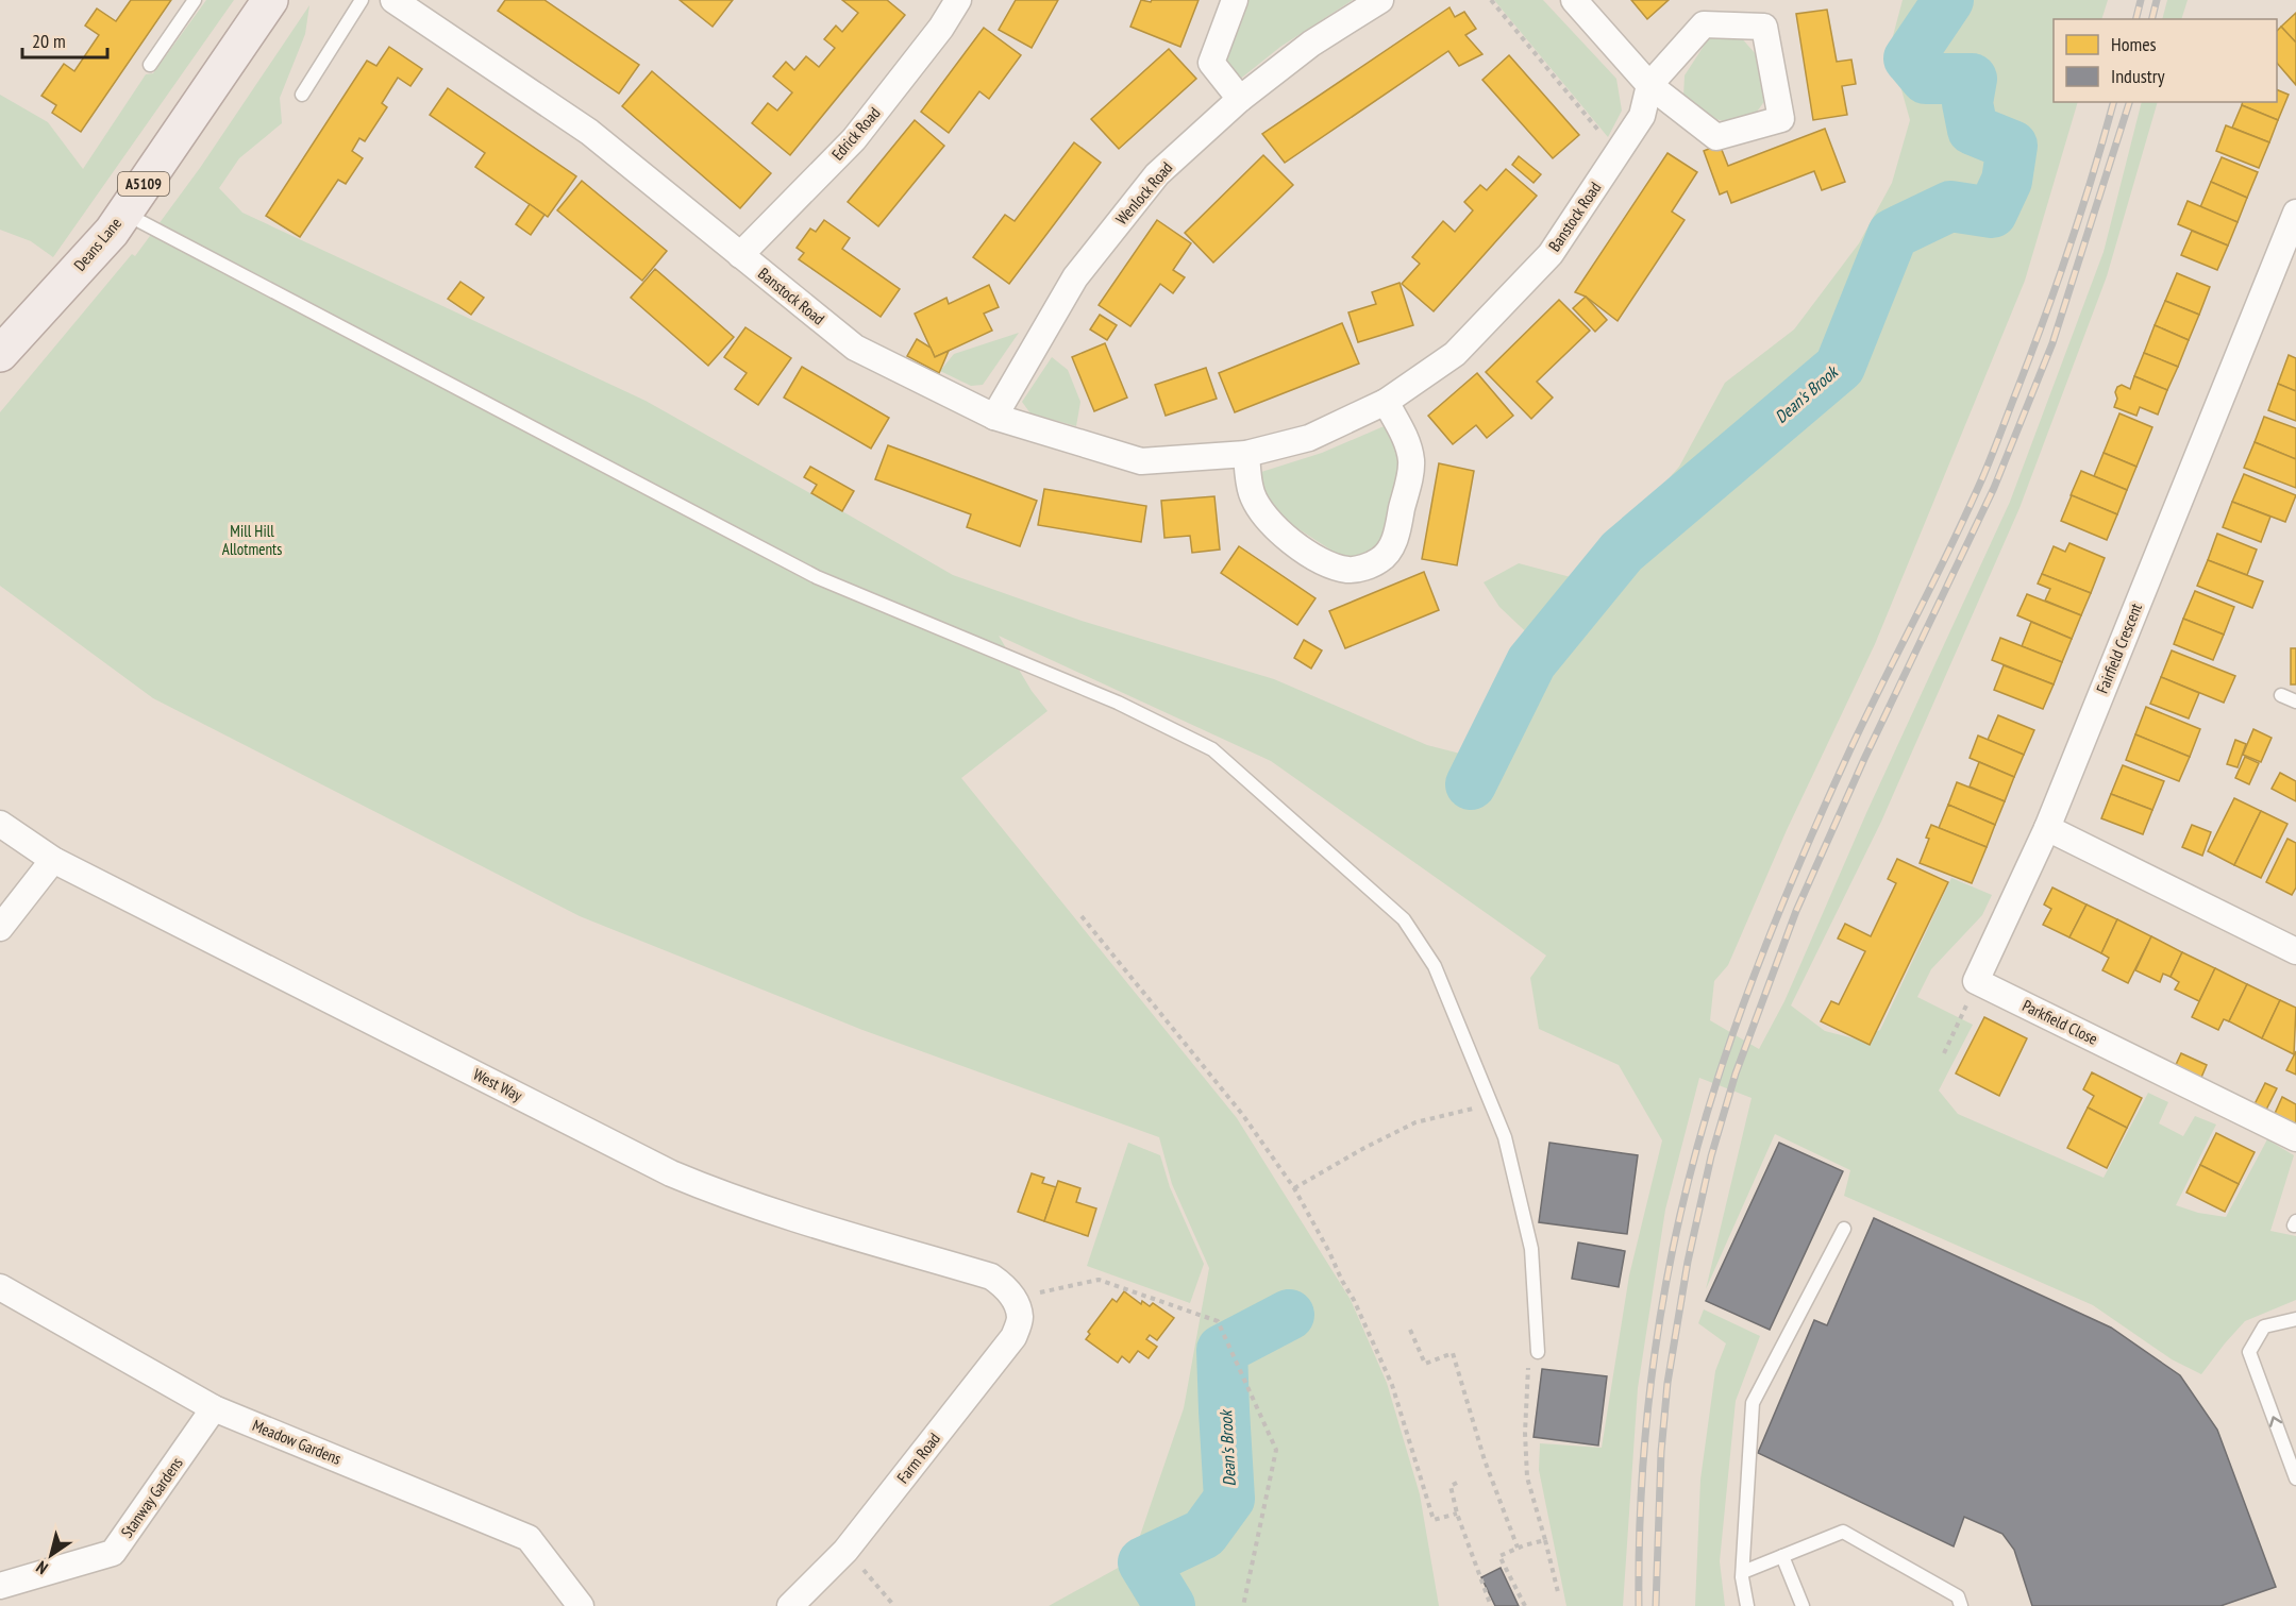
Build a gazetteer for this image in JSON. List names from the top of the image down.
{
  "streets": {
    "main road": ["A5109", "Deans Lane"],
    "street": [
      "Edrick Road",
      "Wenlock Road",
      "Banstock Road",
      "Fairfield Crescent",
      "Parkfield Close",
      "West Way",
      "Meadow Gardens",
      "Farm Road",
      "Stanway Gardens"
    ]
  },
  "crossings": [
    ["Edrick Road", "Banstock Road"],
    ["Wenlock Road", "Banstock Road"],
    ["West Way", "Farm Road"],
    ["Meadow Gardens", "Stanway Gardens"]
  ],
  "water": ["Dean's Brook"],
  "parks": ["Mill Hill Allotments"],
  "legend": ["Homes", "Industry"],
  "scale_bar": "20 m",
  "north": "bottom left"
}
